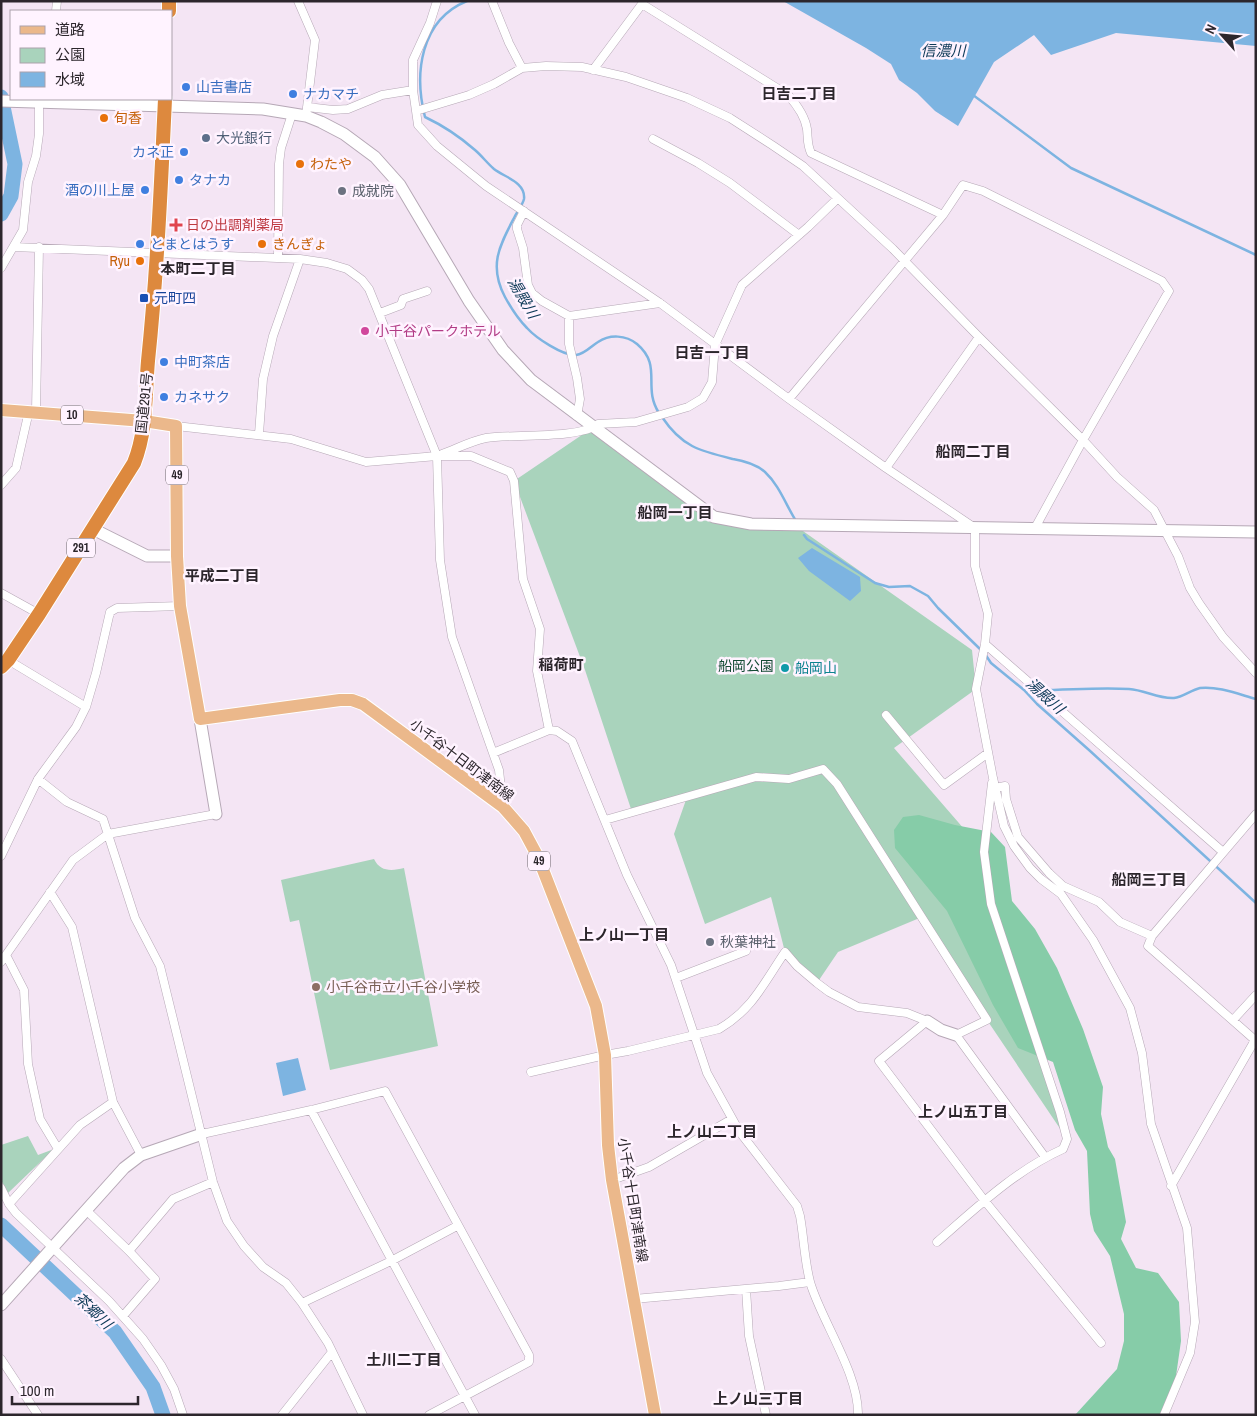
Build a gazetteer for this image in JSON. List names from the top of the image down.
{
  "streets": {
    "highway": ["国道291号", "291"],
    "main road": ["10", "49", "小千谷十日町津南線"]
  },
  "crossings": [
    ["国道291号", "10"],
    ["49", "小千谷十日町津南線"]
  ],
  "districts": [
    "日吉二丁目",
    "本町二丁目",
    "日吉一丁目",
    "船岡二丁目",
    "船岡一丁目",
    "平成二丁目",
    "稲荷町",
    "船岡三丁目",
    "上ノ山一丁目",
    "上ノ山五丁目",
    "上ノ山二丁目",
    "土川二丁目",
    "上ノ山三丁目"
  ],
  "water": ["信濃川", "湯殿川", "茶郷川"],
  "parks": ["船岡公園"],
  "places": {
    "other": [
      "山吉書店",
      "ナカマチ",
      "旬香",
      "大光銀行",
      "カネ正",
      "わたや",
      "タナカ",
      "酒の川上屋",
      "成就院",
      "とまとはうす",
      "きんぎょ",
      "Ryu",
      "小千谷パークホテル",
      "中町茶店",
      "カネサク",
      "船岡山",
      "秋葉神社",
      "小千谷市立小千谷小学校"
    ],
    "health": ["日の出調剤薬局"],
    "transit": ["元町四"]
  },
  "legend": ["道路", "公園", "水域"],
  "scale_bar": "100 m",
  "north": "top left"
}
